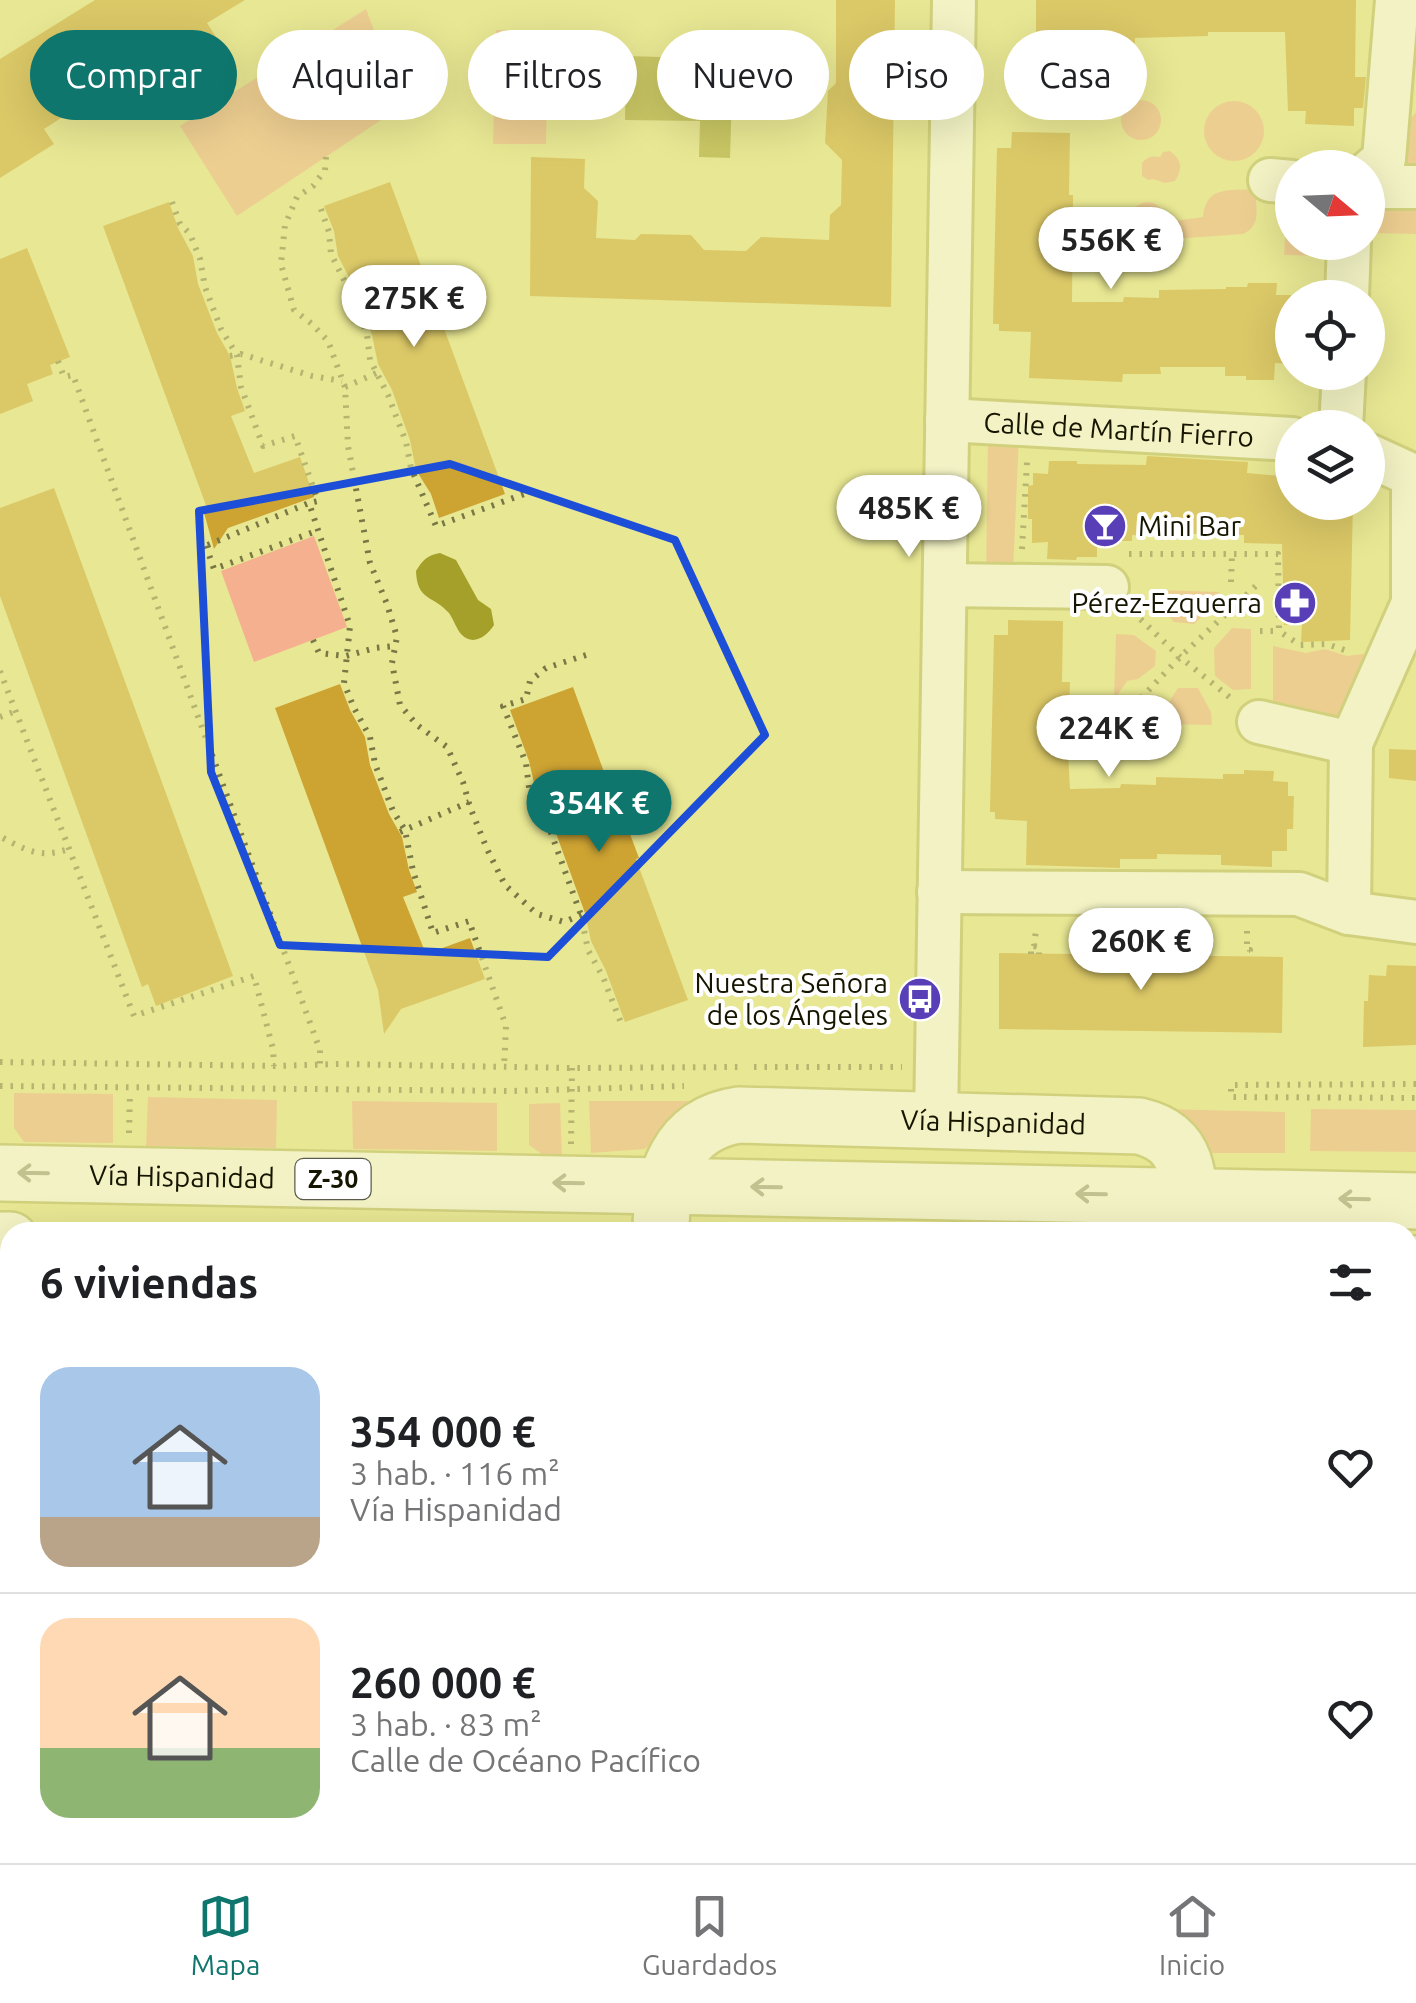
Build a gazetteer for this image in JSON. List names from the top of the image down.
{
  "streets": {
    "main road": ["Vía Hispanidad", "Z-30"],
    "street": ["Calle de Martín Fierro"]
  },
  "one_way": ["Vía Hispanidad"],
  "places": {
    "bar": ["Mini Bar"],
    "pharmacy": ["Pérez-Ezquerra"],
    "bus stop": ["Nuestra Señora de los Ángeles"]
  },
  "north": "right",
  "page": {
    "chip": [
      "Comprar",
      "Alquilar",
      "Filtros",
      "Nuevo",
      "Piso",
      "Casa"
    ],
    "price": [
      "556K €",
      "275K €",
      "485K €",
      "224K €",
      "354K €",
      "260K €"
    ],
    "heading": "6 viviendas",
    "list": [
      {
        "name": "354 000 €",
        "note": "3 hab. · 116 m² · Vía Hispanidad"
      },
      {
        "name": "260 000 €",
        "note": "3 hab. · 83 m² · Calle de Océano Pacífico"
      }
    ],
    "tabs": ["Mapa", "Guardados", "Inicio"]
  }
}
